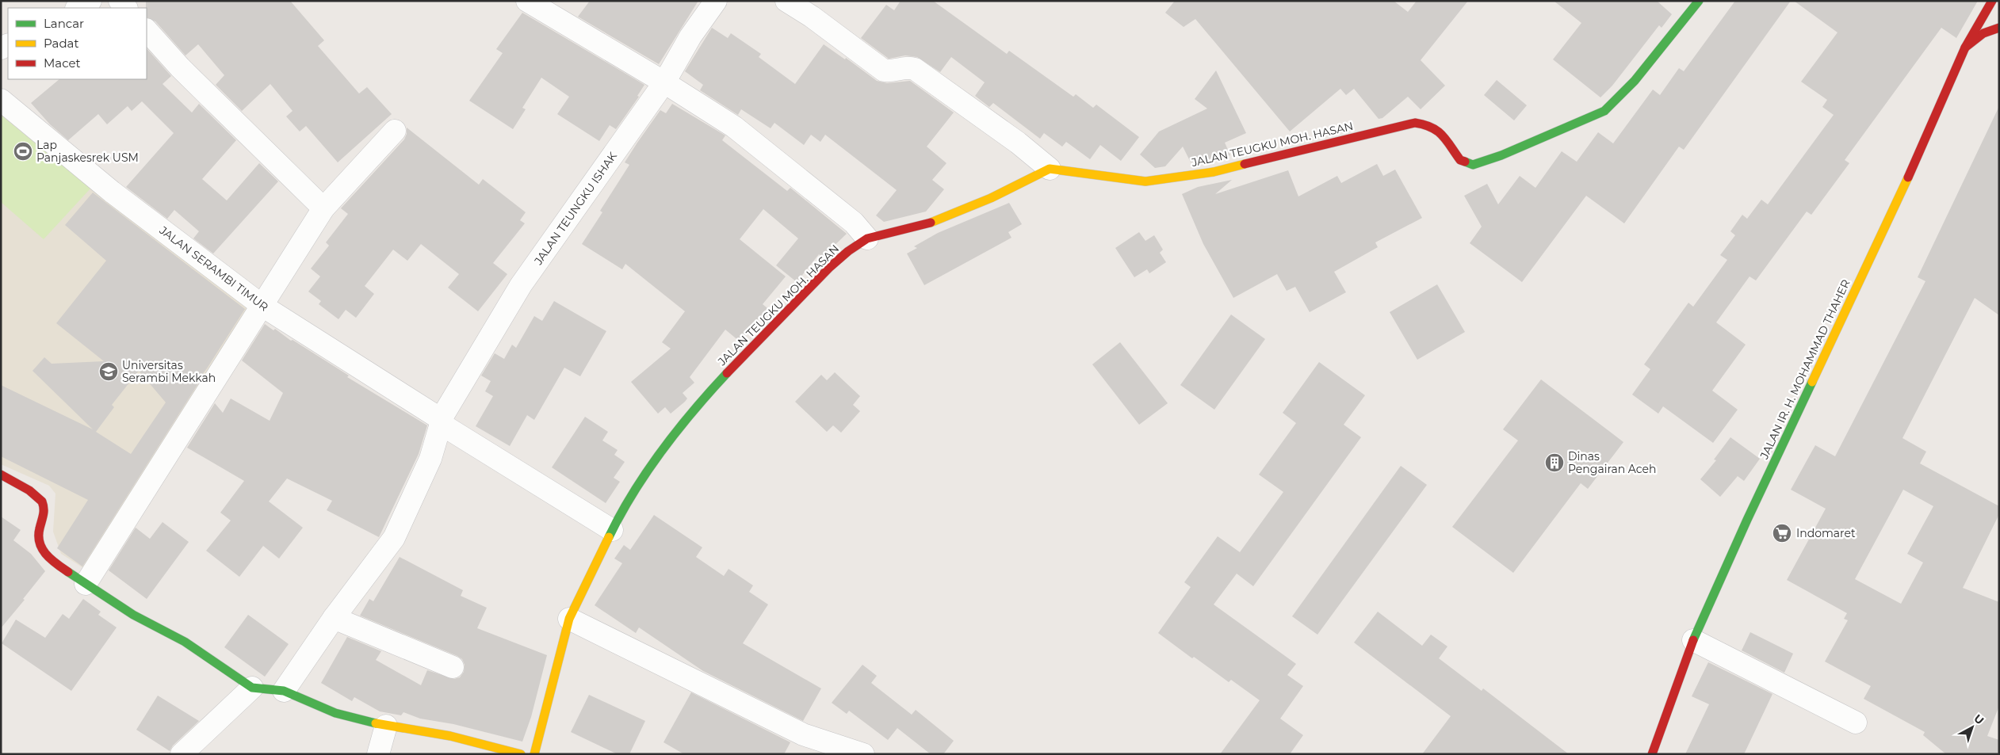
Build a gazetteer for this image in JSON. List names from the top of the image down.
{
  "streets": {
    "main road": ["JALAN TEUGKU MOH. HASAN", "JALAN IR. H. MOHAMMAD THAHER"],
    "street": ["JALAN TEUNGKU ISHAK", "JALAN SERAMBI TIMUR"]
  },
  "crossings": [
    ["JALAN TEUGKU MOH. HASAN", "JALAN SERAMBI TIMUR"],
    ["JALAN TEUNGKU ISHAK", "JALAN SERAMBI TIMUR"]
  ],
  "places": {
    "sports": ["Lap Panjaskesrek USM"],
    "school or university": ["Universitas Serambi Mekkah"],
    "building": ["Dinas Pengairan Aceh"],
    "supermarket": ["Indomaret"]
  },
  "legend": ["Lancar", "Padat", "Macet"],
  "north": "top right"
}
